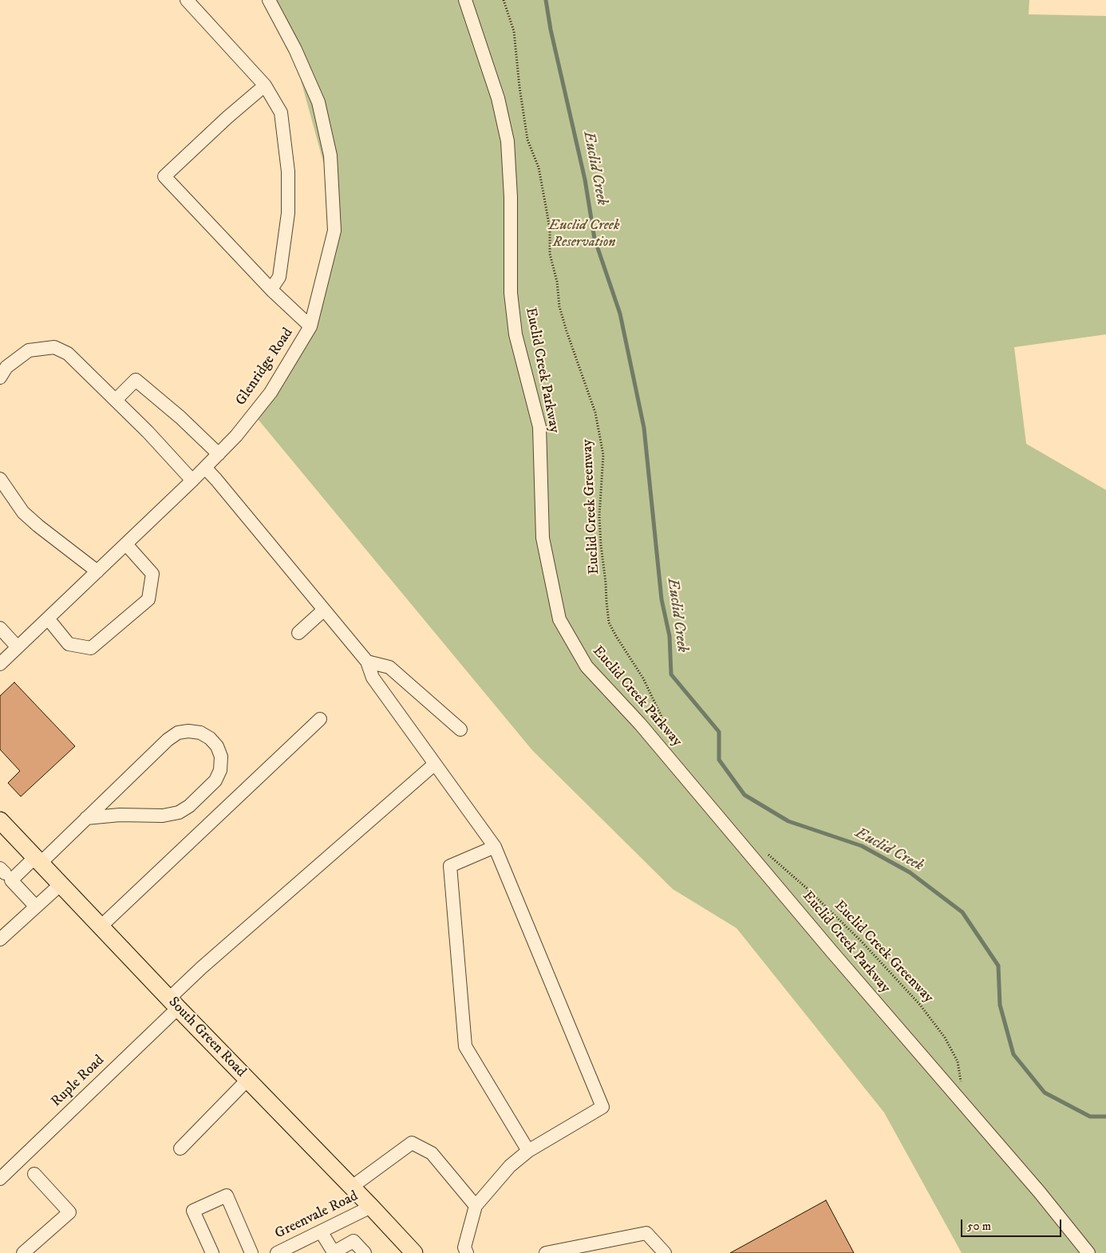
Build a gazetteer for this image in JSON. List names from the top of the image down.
{
  "streets": {
    "main road": ["South Green Road"],
    "street": [
      "Glenridge Road",
      "Euclid Creek Parkway",
      "Ruple Road",
      "Greenvale Road"
    ],
    "path": ["Euclid Creek Greenway"]
  },
  "crossings": [
    ["South Green Road", "Ruple Road"],
    ["South Green Road", "Greenvale Road"]
  ],
  "water": ["Euclid Creek"],
  "parks": ["Euclid Creek Reservation"],
  "scale_bar": "50 m"
}
